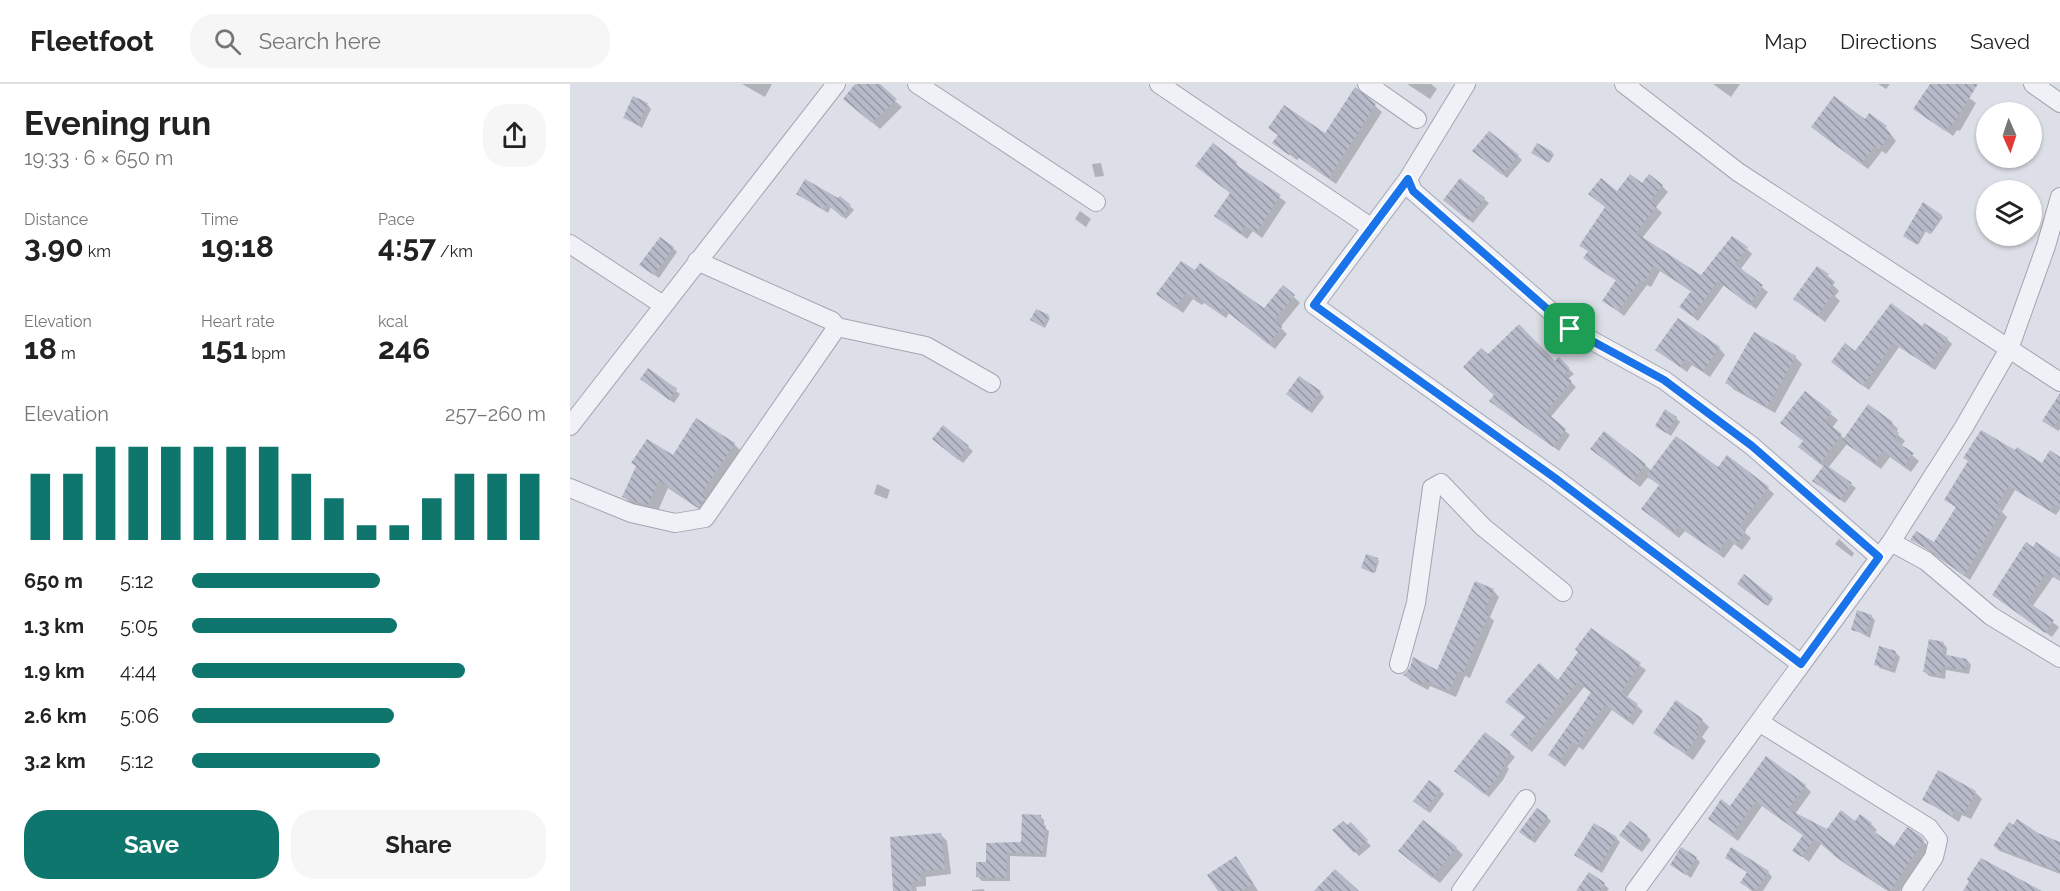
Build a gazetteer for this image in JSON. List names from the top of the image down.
{
  "north": "bottom",
  "page": {
    "header": "Fleetfoot",
    "search": "Search here",
    "nav": ["Map", "Directions", "Saved"],
    "heading": ["Evening run", "19:33 · 6 × 650 m"],
    "stats": [
      ["Distance", "3.90 km"],
      ["Time", "19:18"],
      ["Pace", "4:57 /km"],
      ["Elevation", "18 m"],
      ["Heart rate", "151 bpm"],
      ["kcal", "246"]
    ],
    "chart": ["Elevation", "257–260 m"],
    "list": [
      {
        "name": "650 m",
        "note": "5:12"
      },
      {
        "name": "1.3 km",
        "note": "5:05"
      },
      {
        "name": "1.9 km",
        "note": "4:44"
      },
      {
        "name": "2.6 km",
        "note": "5:06"
      },
      {
        "name": "3.2 km",
        "note": "5:12"
      }
    ],
    "buttons": ["Save", "Share"]
  }
}
